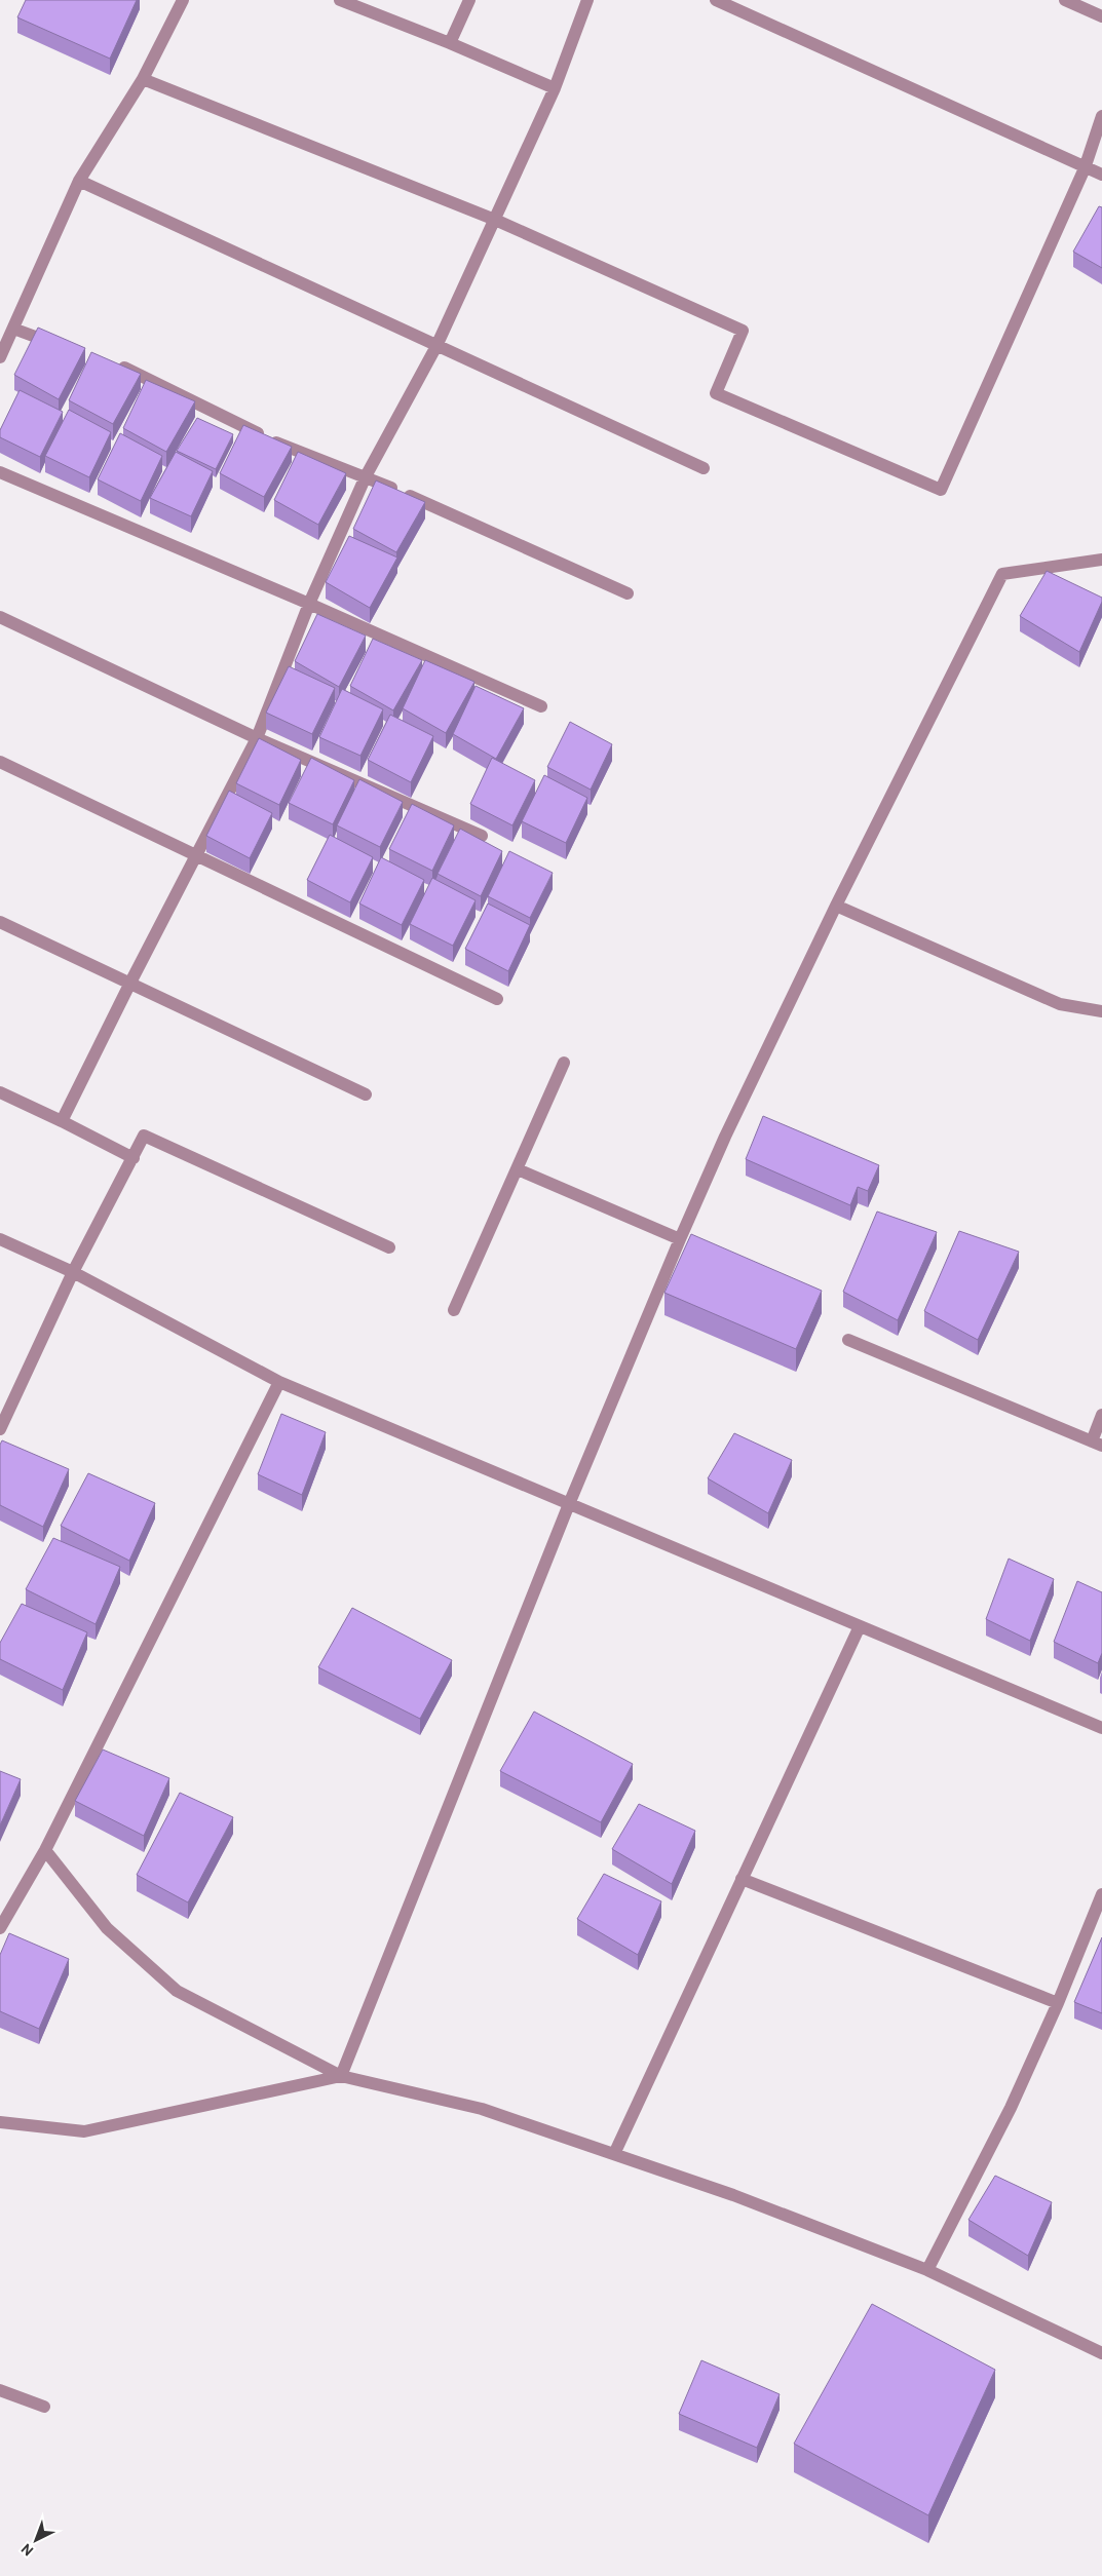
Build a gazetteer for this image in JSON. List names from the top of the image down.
{
  "north": "bottom left"
}
